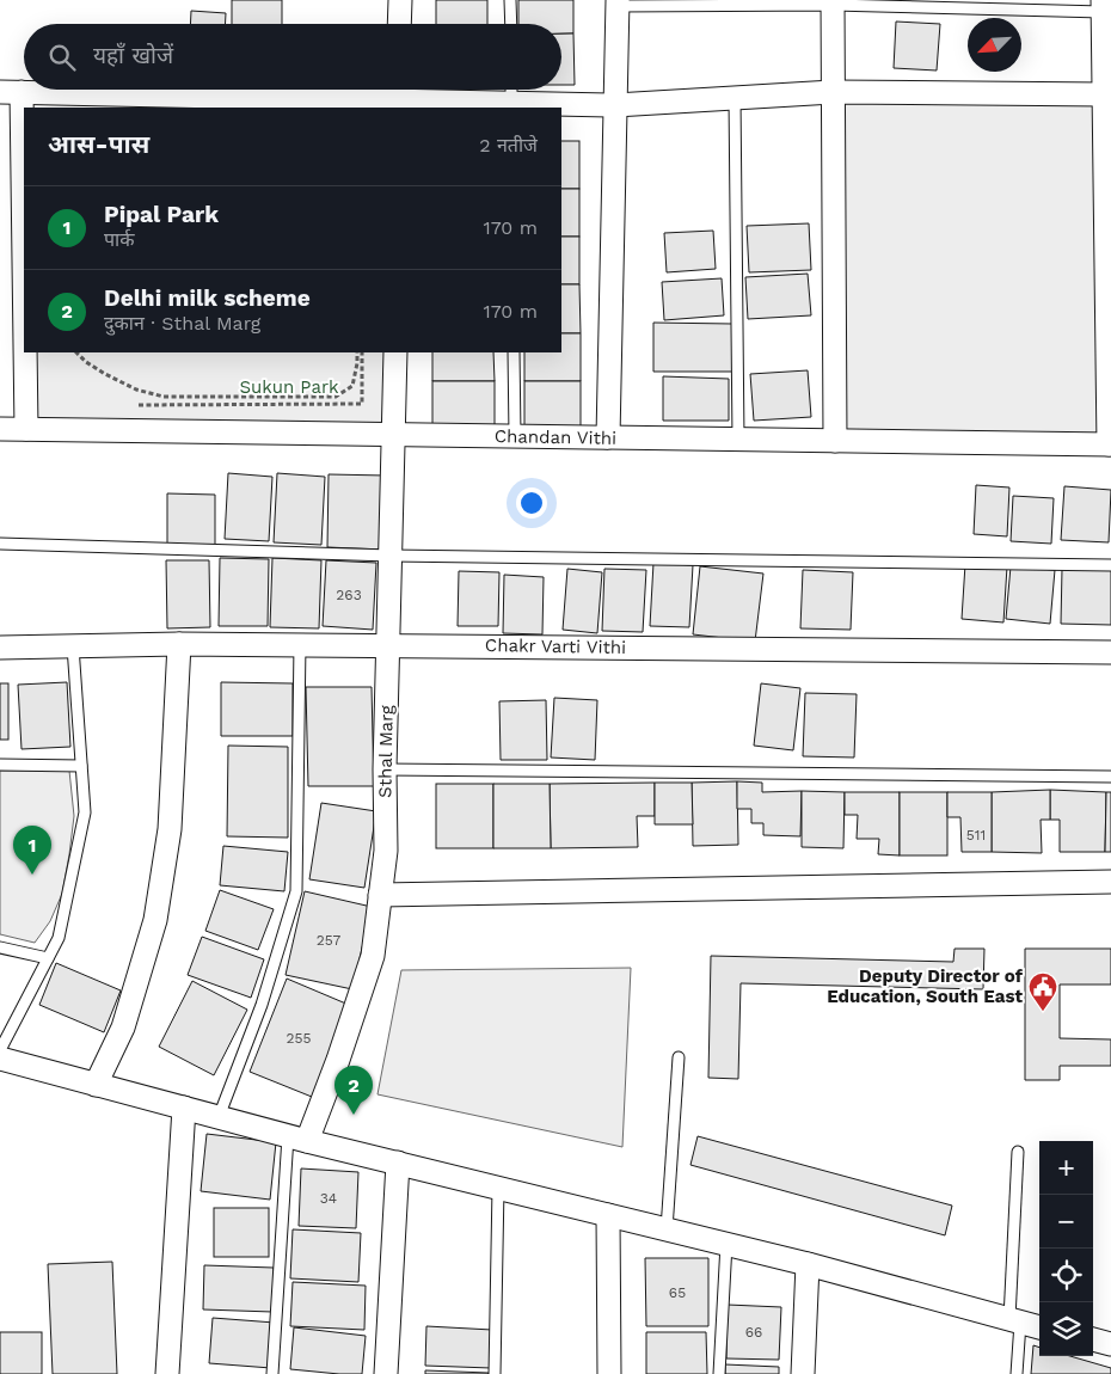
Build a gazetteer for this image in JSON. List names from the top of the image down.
{
  "streets": {
    "street": ["Chandan Vithi", "Chakr Varti Vithi", "Sthal Marg"]
  },
  "crossings": [
    ["Chandan Vithi", "Sthal Marg"],
    ["Chakr Varti Vithi", "Sthal Marg"]
  ],
  "parks": ["Sukun Park"],
  "places": {
    "public building": ["Deputy Director of Education, South East"]
  },
  "house_numbers": [
    "263",
    "511",
    "257",
    "255",
    "34",
    "65",
    "66"
  ],
  "north": "bottom left",
  "page": {
    "search": "यहाँ खोजें",
    "heading": ["आस-पास", "2 नतीजे"],
    "list": [
      {
        "mark": "1",
        "name": "Pipal Park",
        "note": "पार्क",
        "value": "170 m"
      },
      {
        "mark": "2",
        "name": "Delhi milk scheme",
        "note": "दुकान · Sthal Marg",
        "value": "170 m"
      }
    ],
    "pins": ["1", "2"],
    "map_buttons": ["+", "−"]
  }
}
